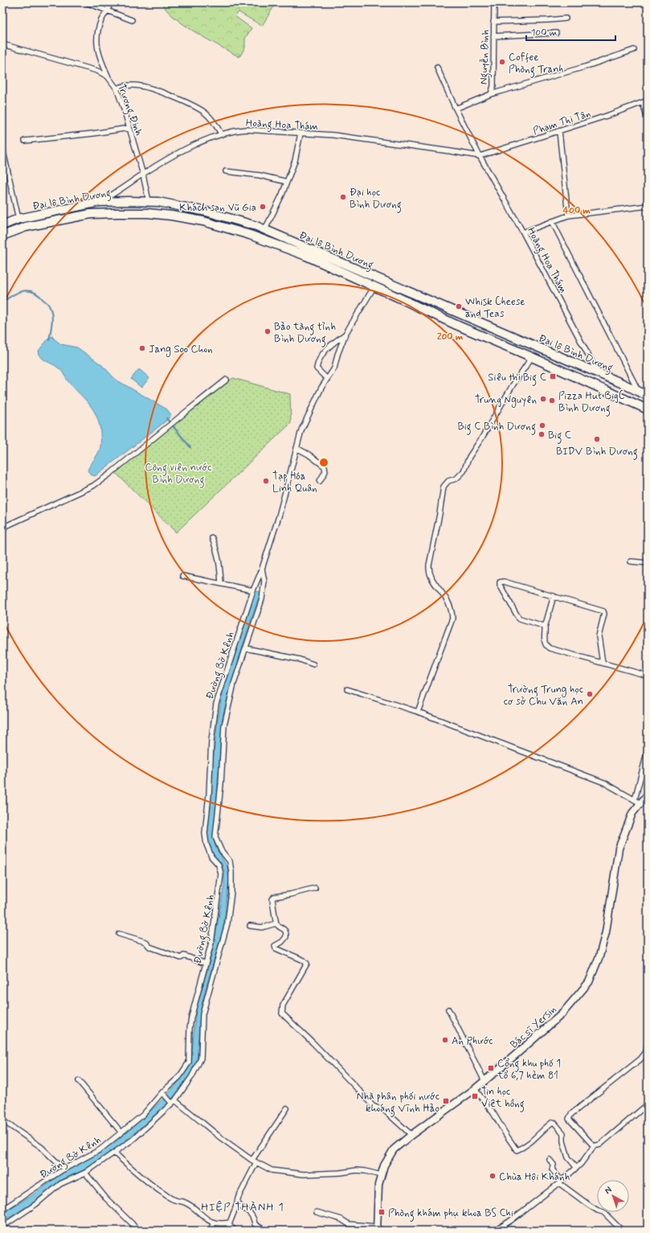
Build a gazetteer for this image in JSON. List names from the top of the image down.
{
  "streets": {
    "highway": ["Đại lộ Bình Dương"],
    "main road": ["Bác sĩ Yersin"],
    "street": [
      "Nguyễn Bình",
      "Trương Định",
      "Phạm Thị Tân",
      "Hoàng Hoa Thám",
      "Đường Bờ Kênh"
    ]
  },
  "crossings": [
    ["Nguyễn Bình", "Hoàng Hoa Thám"],
    ["Trương Định", "Hoàng Hoa Thám"],
    ["Trương Định", "Đại lộ Bình Dương"],
    ["Phạm Thị Tân", "Hoàng Hoa Thám"],
    ["Hoàng Hoa Thám", "Đại lộ Bình Dương"]
  ],
  "districts": ["HIỆP THÀNH 1"],
  "parks": ["Công viên nước Bình Dương"],
  "places": {
    "other": [
      "Coffee Phòng Tranh",
      "Đại học Bình Dương",
      "Khách sạn Vũ Gia",
      "Whisk Cheese and Teas",
      "Bảo tàng tỉnh Bình Dương",
      "Jang Soo Chon",
      "Trung Nguyên",
      "Pizza Hut BigC Bình Dương",
      "Big C Bình Dương",
      "Big C",
      "BIDV Bình Dương",
      "Tạp Hóa Linh Quân",
      "Trường Trung học cơ sở Chu Văn An",
      "An Phước",
      "Chùa Hội Khánh"
    ],
    "transit": [
      "Siêu thị Big C",
      "Cổng khu phố 1 tổ 6,7 hẻm 81",
      "Tin học Việt hồng",
      "Nhà phân phối nước khoáng Vĩnh Hảo",
      "Phòng khám phụ khoa BS Chi"
    ]
  },
  "scale_bar": "100 m",
  "north": "top left",
  "rings": ["400 m", "200 m"]
}
